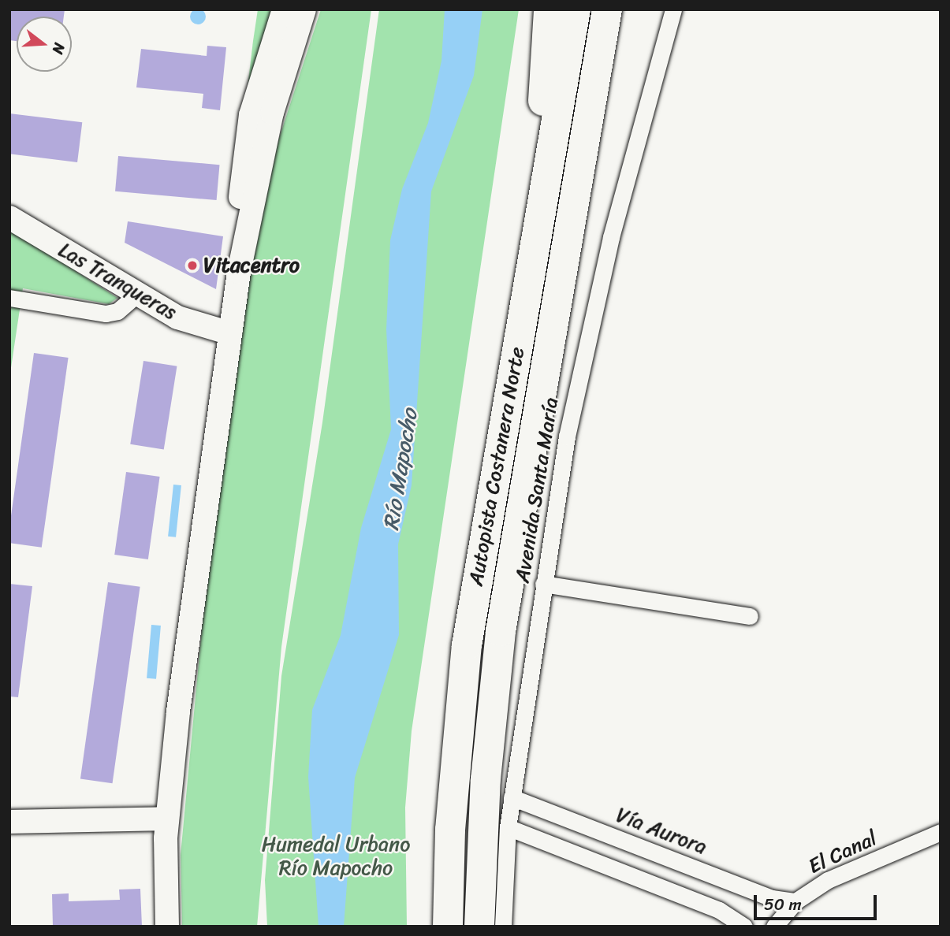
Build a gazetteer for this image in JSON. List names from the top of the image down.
{
  "streets": {
    "highway": ["Autopista Costanera Norte"],
    "street": [
      "Las Tranqueras",
      "Avenida Santa María",
      "Vía Aurora",
      "El Canal"
    ]
  },
  "crossings": [
    ["Avenida Santa María", "Vía Aurora"],
    ["Vía Aurora", "El Canal"]
  ],
  "water": ["Río Mapocho"],
  "parks": ["Humedal Urbano Río Mapocho"],
  "places": ["Vitacentro"],
  "scale_bar": "50 m",
  "north": "right"
}
